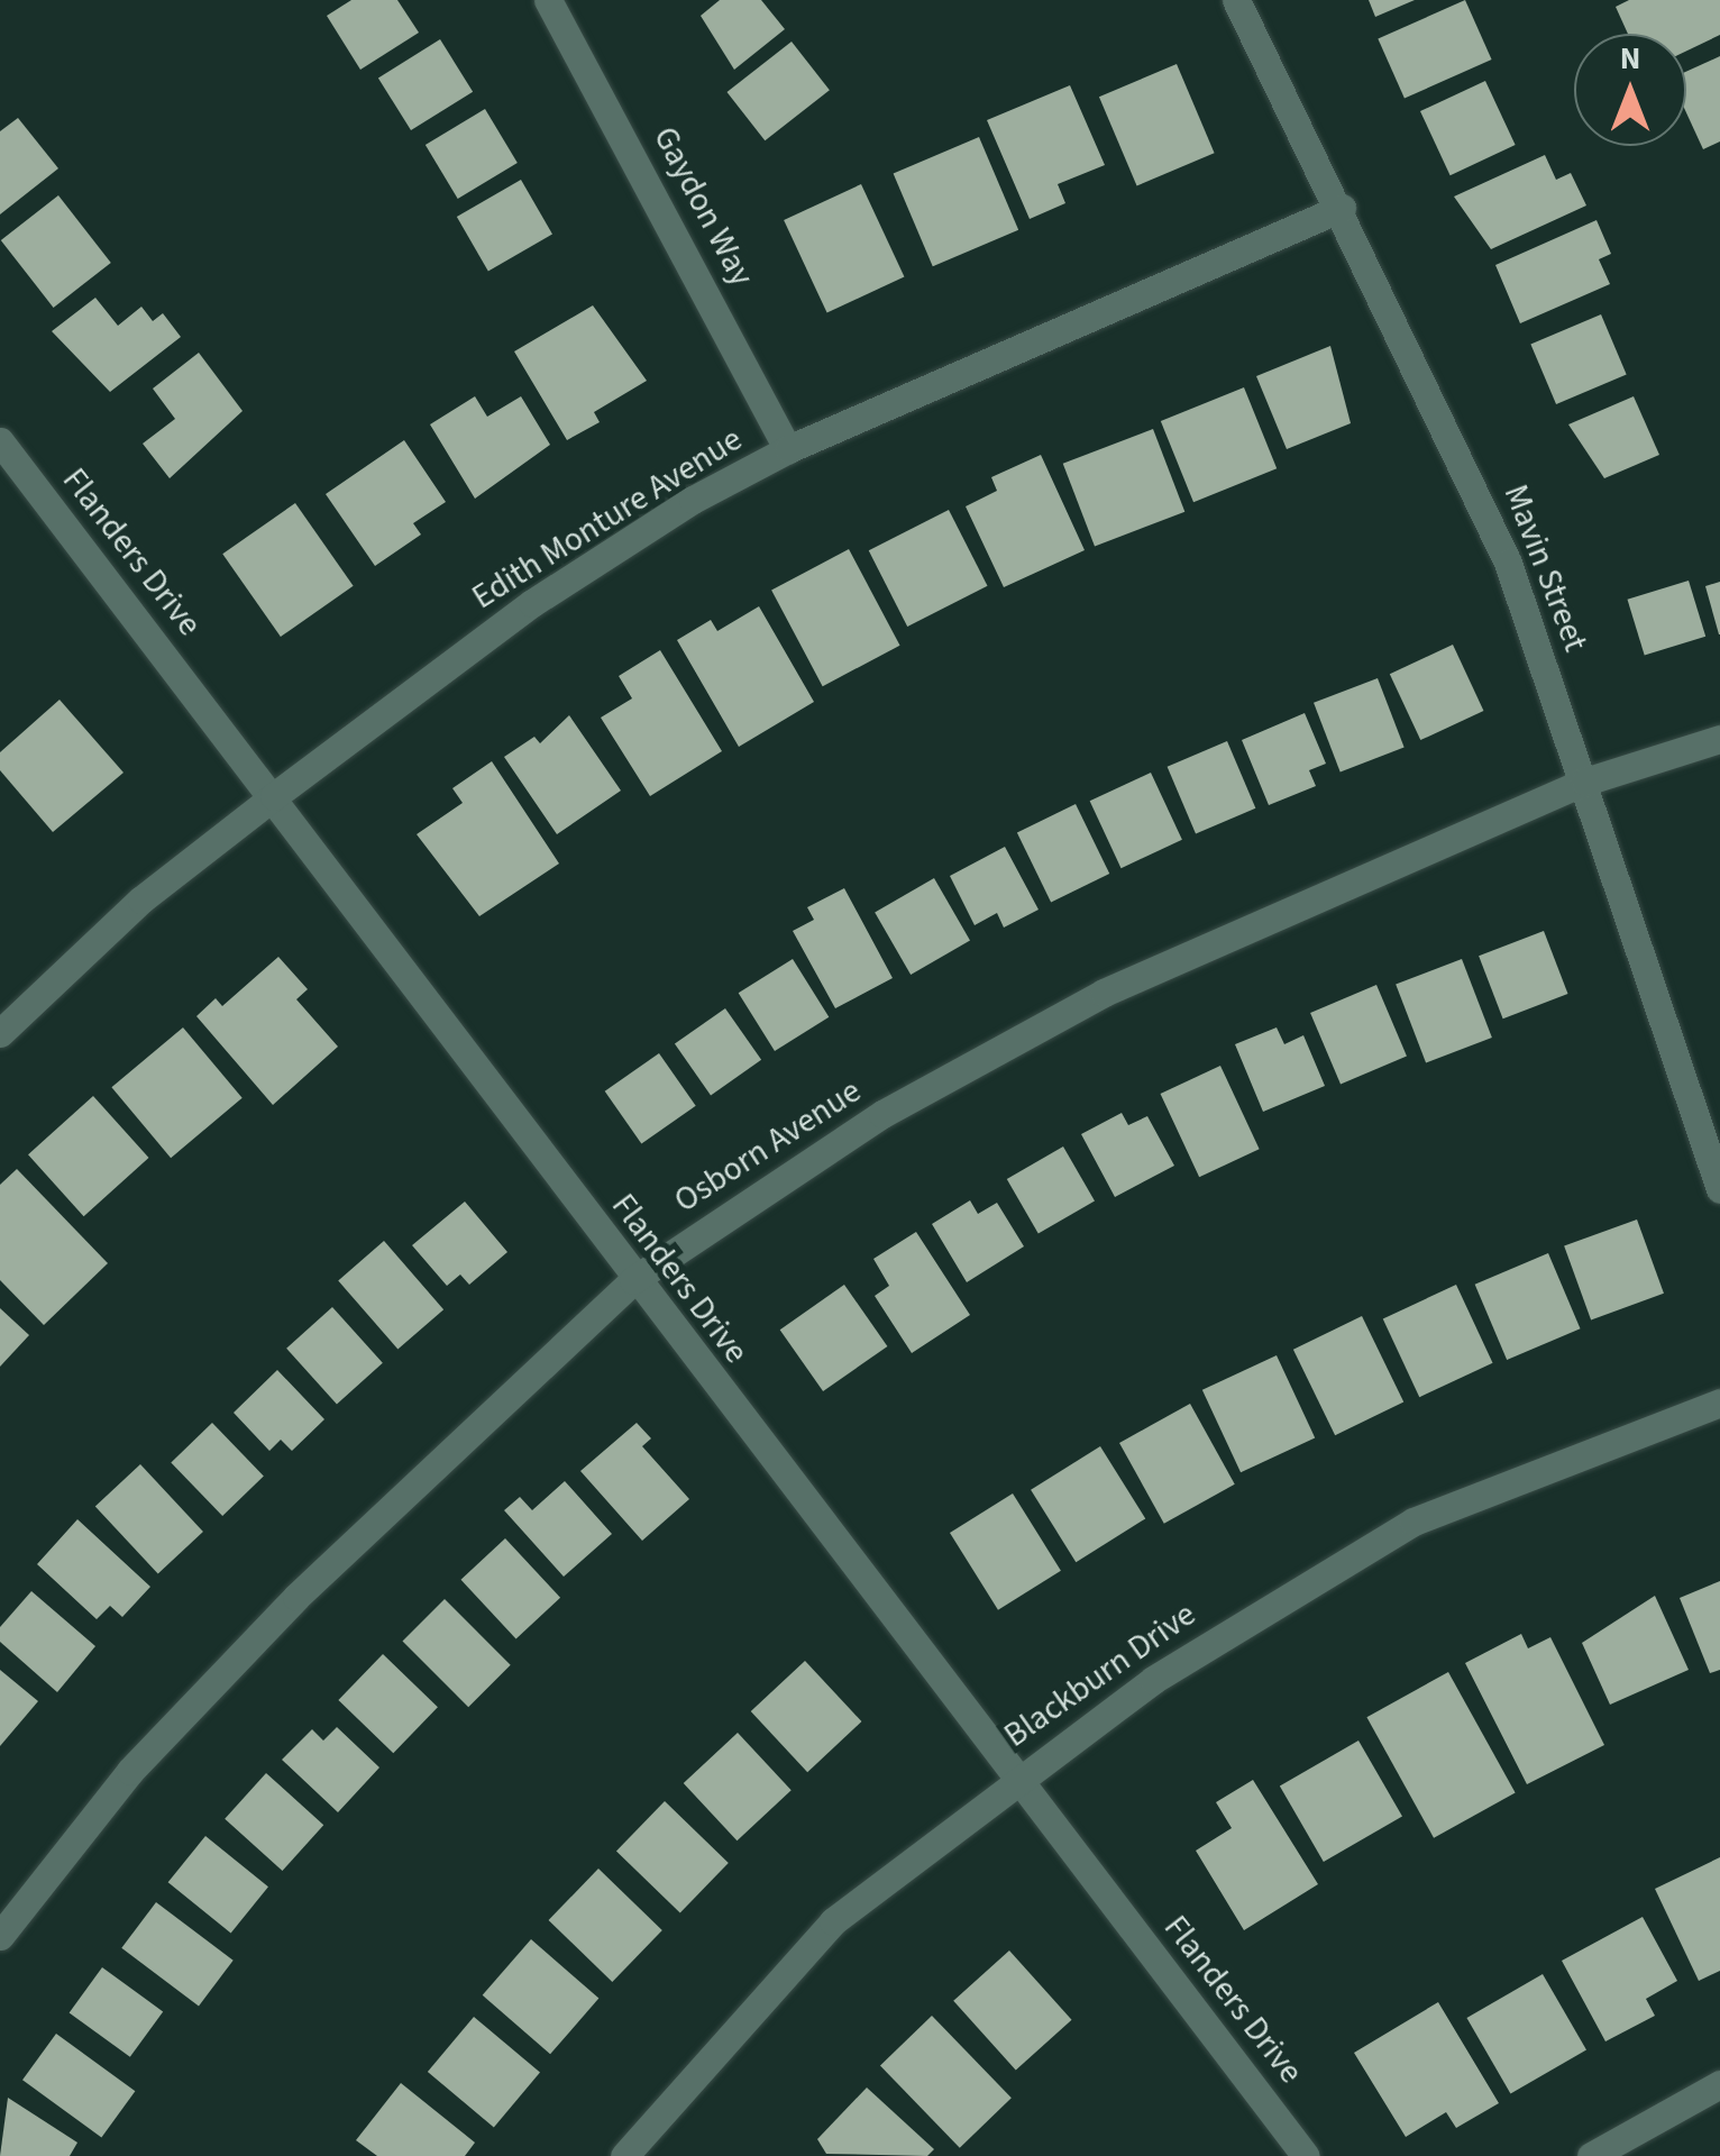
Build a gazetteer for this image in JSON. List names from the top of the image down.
{
  "streets": {
    "street": [
      "Gaydon Way",
      "Edith Monture Avenue",
      "Flanders Drive",
      "Mavin Street",
      "Osborn Avenue",
      "Blackburn Drive"
    ]
  },
  "crossings": [
    ["Gaydon Way", "Edith Monture Avenue"],
    ["Edith Monture Avenue", "Flanders Drive"],
    ["Edith Monture Avenue", "Mavin Street"],
    ["Flanders Drive", "Osborn Avenue"],
    ["Flanders Drive", "Blackburn Drive"],
    ["Mavin Street", "Osborn Avenue"]
  ],
  "north": "top"
}
